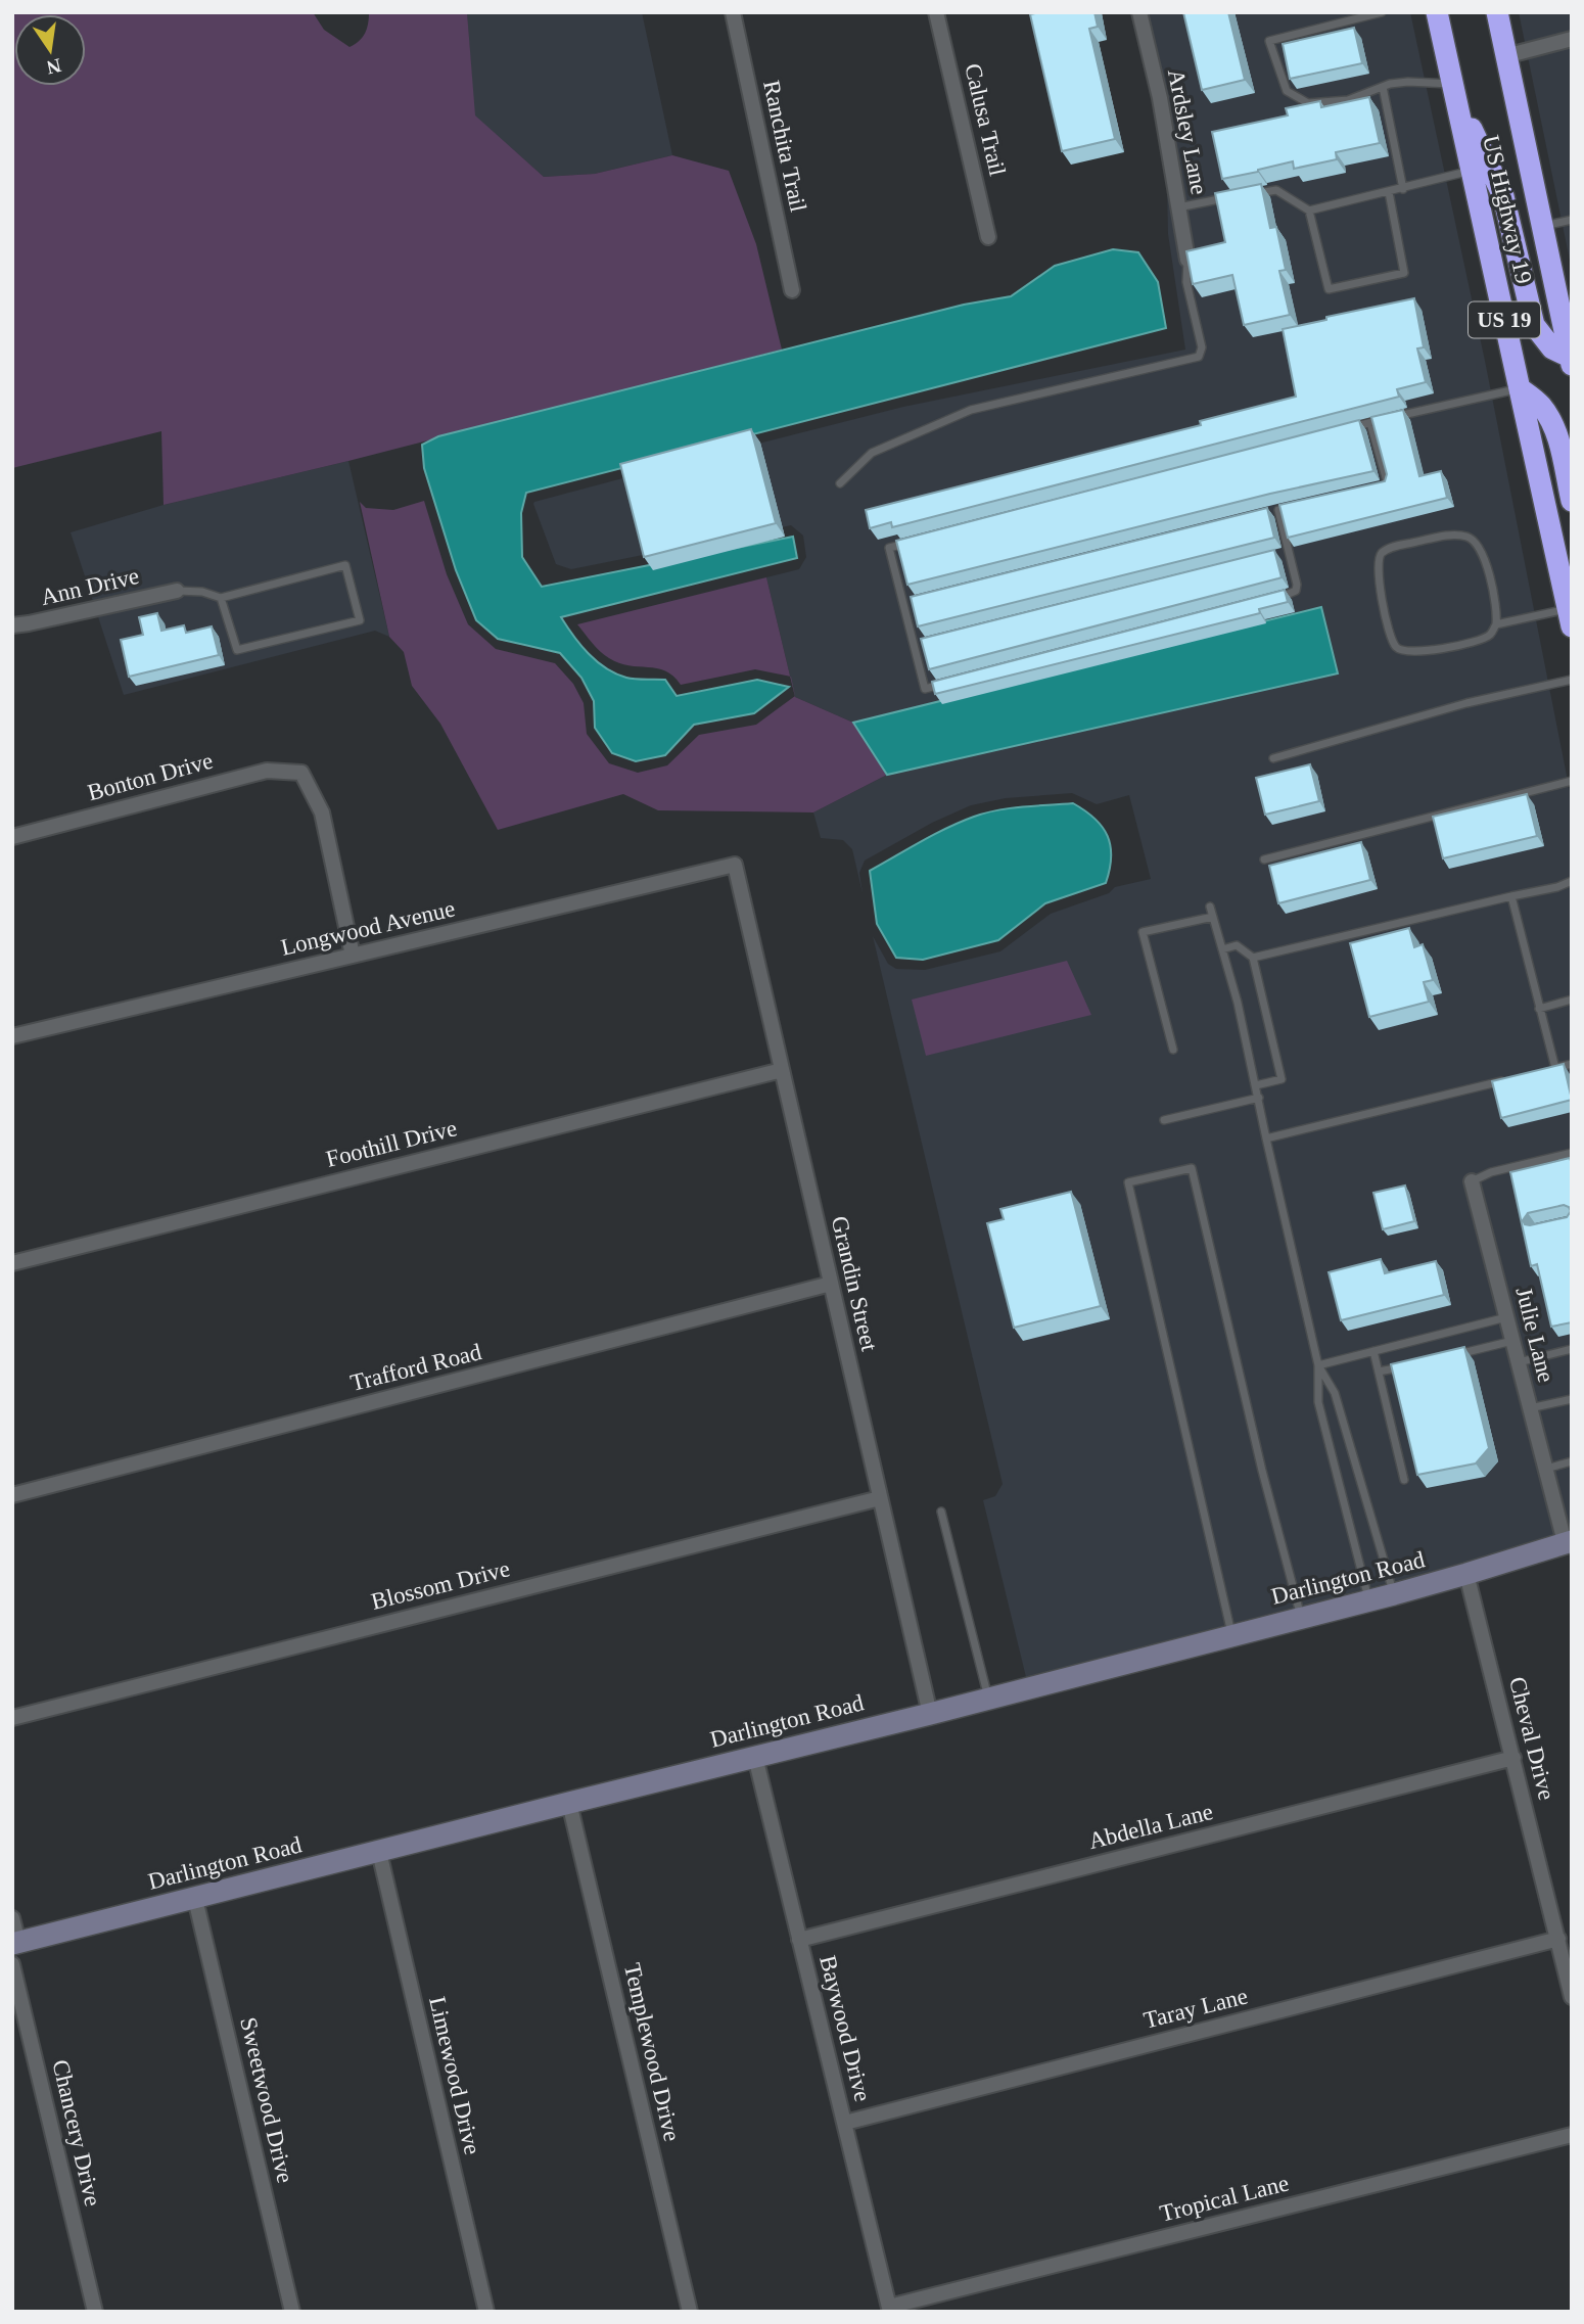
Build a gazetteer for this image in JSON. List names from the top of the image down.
{
  "streets": {
    "highway": ["US Highway 19", "US 19"],
    "street": [
      "Calusa Trail",
      "Ardsley Lane",
      "Ranchita Trail",
      "Ann Drive",
      "Bonton Drive",
      "Longwood Avenue",
      "Foothill Drive",
      "Grandin Street",
      "Julie Lane",
      "Trafford Road",
      "Darlington Road",
      "Blossom Drive",
      "Cheval Drive",
      "Abdella Lane",
      "Taray Lane",
      "Baywood Drive",
      "Templewood Drive",
      "Limewood Drive",
      "Sweetwood Drive",
      "Chancery Drive",
      "Tropical Lane"
    ]
  },
  "crossings": [
    ["Bonton Drive", "Longwood Avenue"],
    ["Longwood Avenue", "Grandin Street"],
    ["Foothill Drive", "Grandin Street"],
    ["Grandin Street", "Trafford Road"],
    ["Grandin Street", "Darlington Road"],
    ["Grandin Street", "Blossom Drive"],
    ["Julie Lane", "Darlington Road"],
    ["Darlington Road", "Cheval Drive"],
    ["Darlington Road", "Baywood Drive"],
    ["Darlington Road", "Templewood Drive"],
    ["Darlington Road", "Limewood Drive"],
    ["Darlington Road", "Sweetwood Drive"],
    ["Cheval Drive", "Abdella Lane"],
    ["Cheval Drive", "Taray Lane"],
    ["Abdella Lane", "Baywood Drive"],
    ["Taray Lane", "Baywood Drive"],
    ["Baywood Drive", "Tropical Lane"]
  ],
  "north": "bottom"
}
